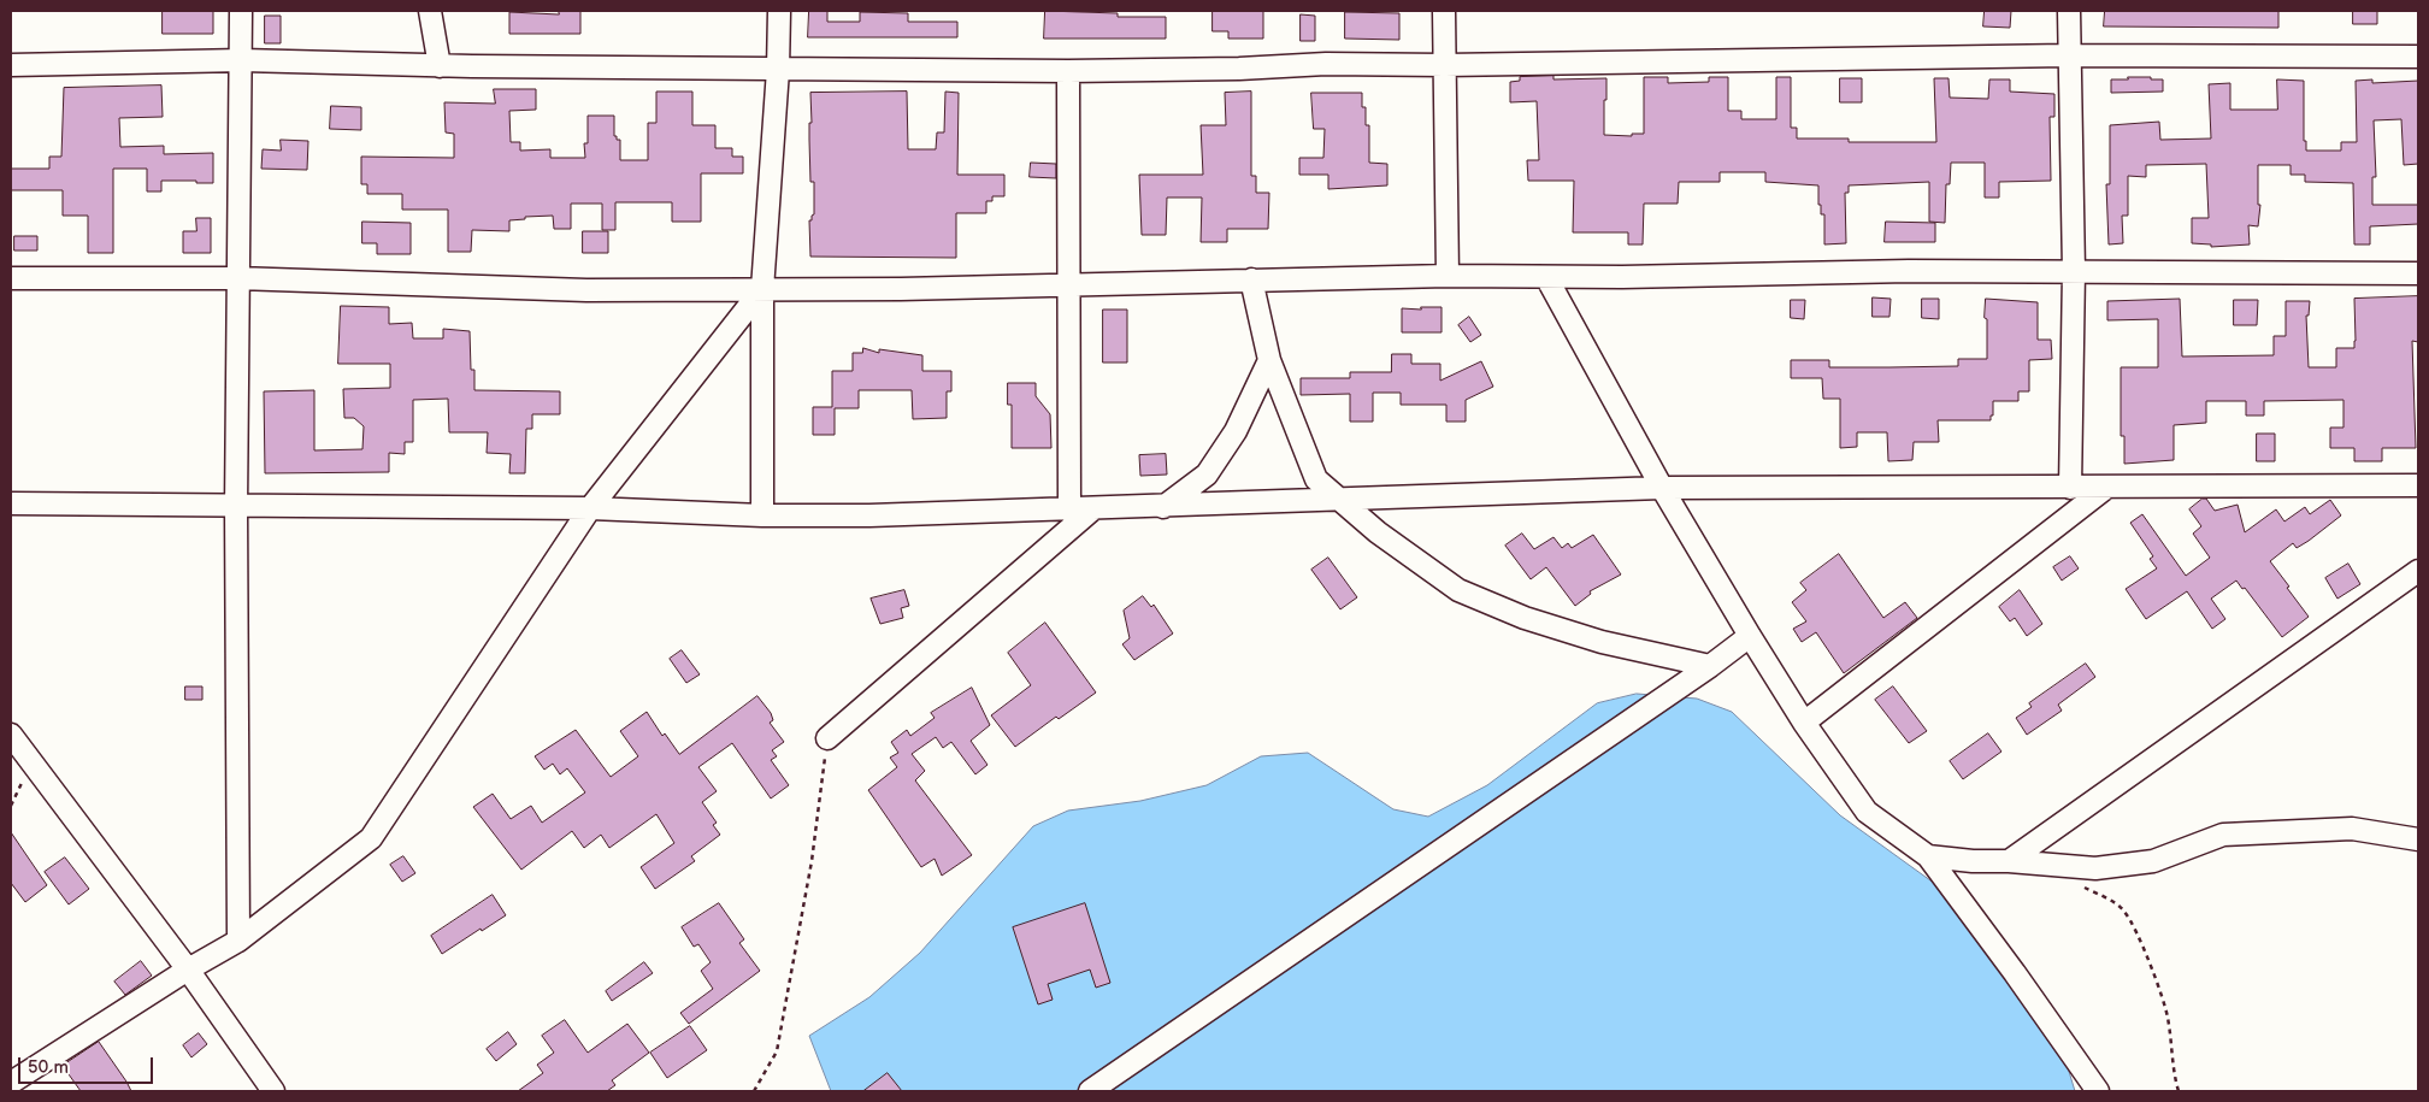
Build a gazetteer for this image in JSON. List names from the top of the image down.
{
  "scale_bar": "50 m"
}
